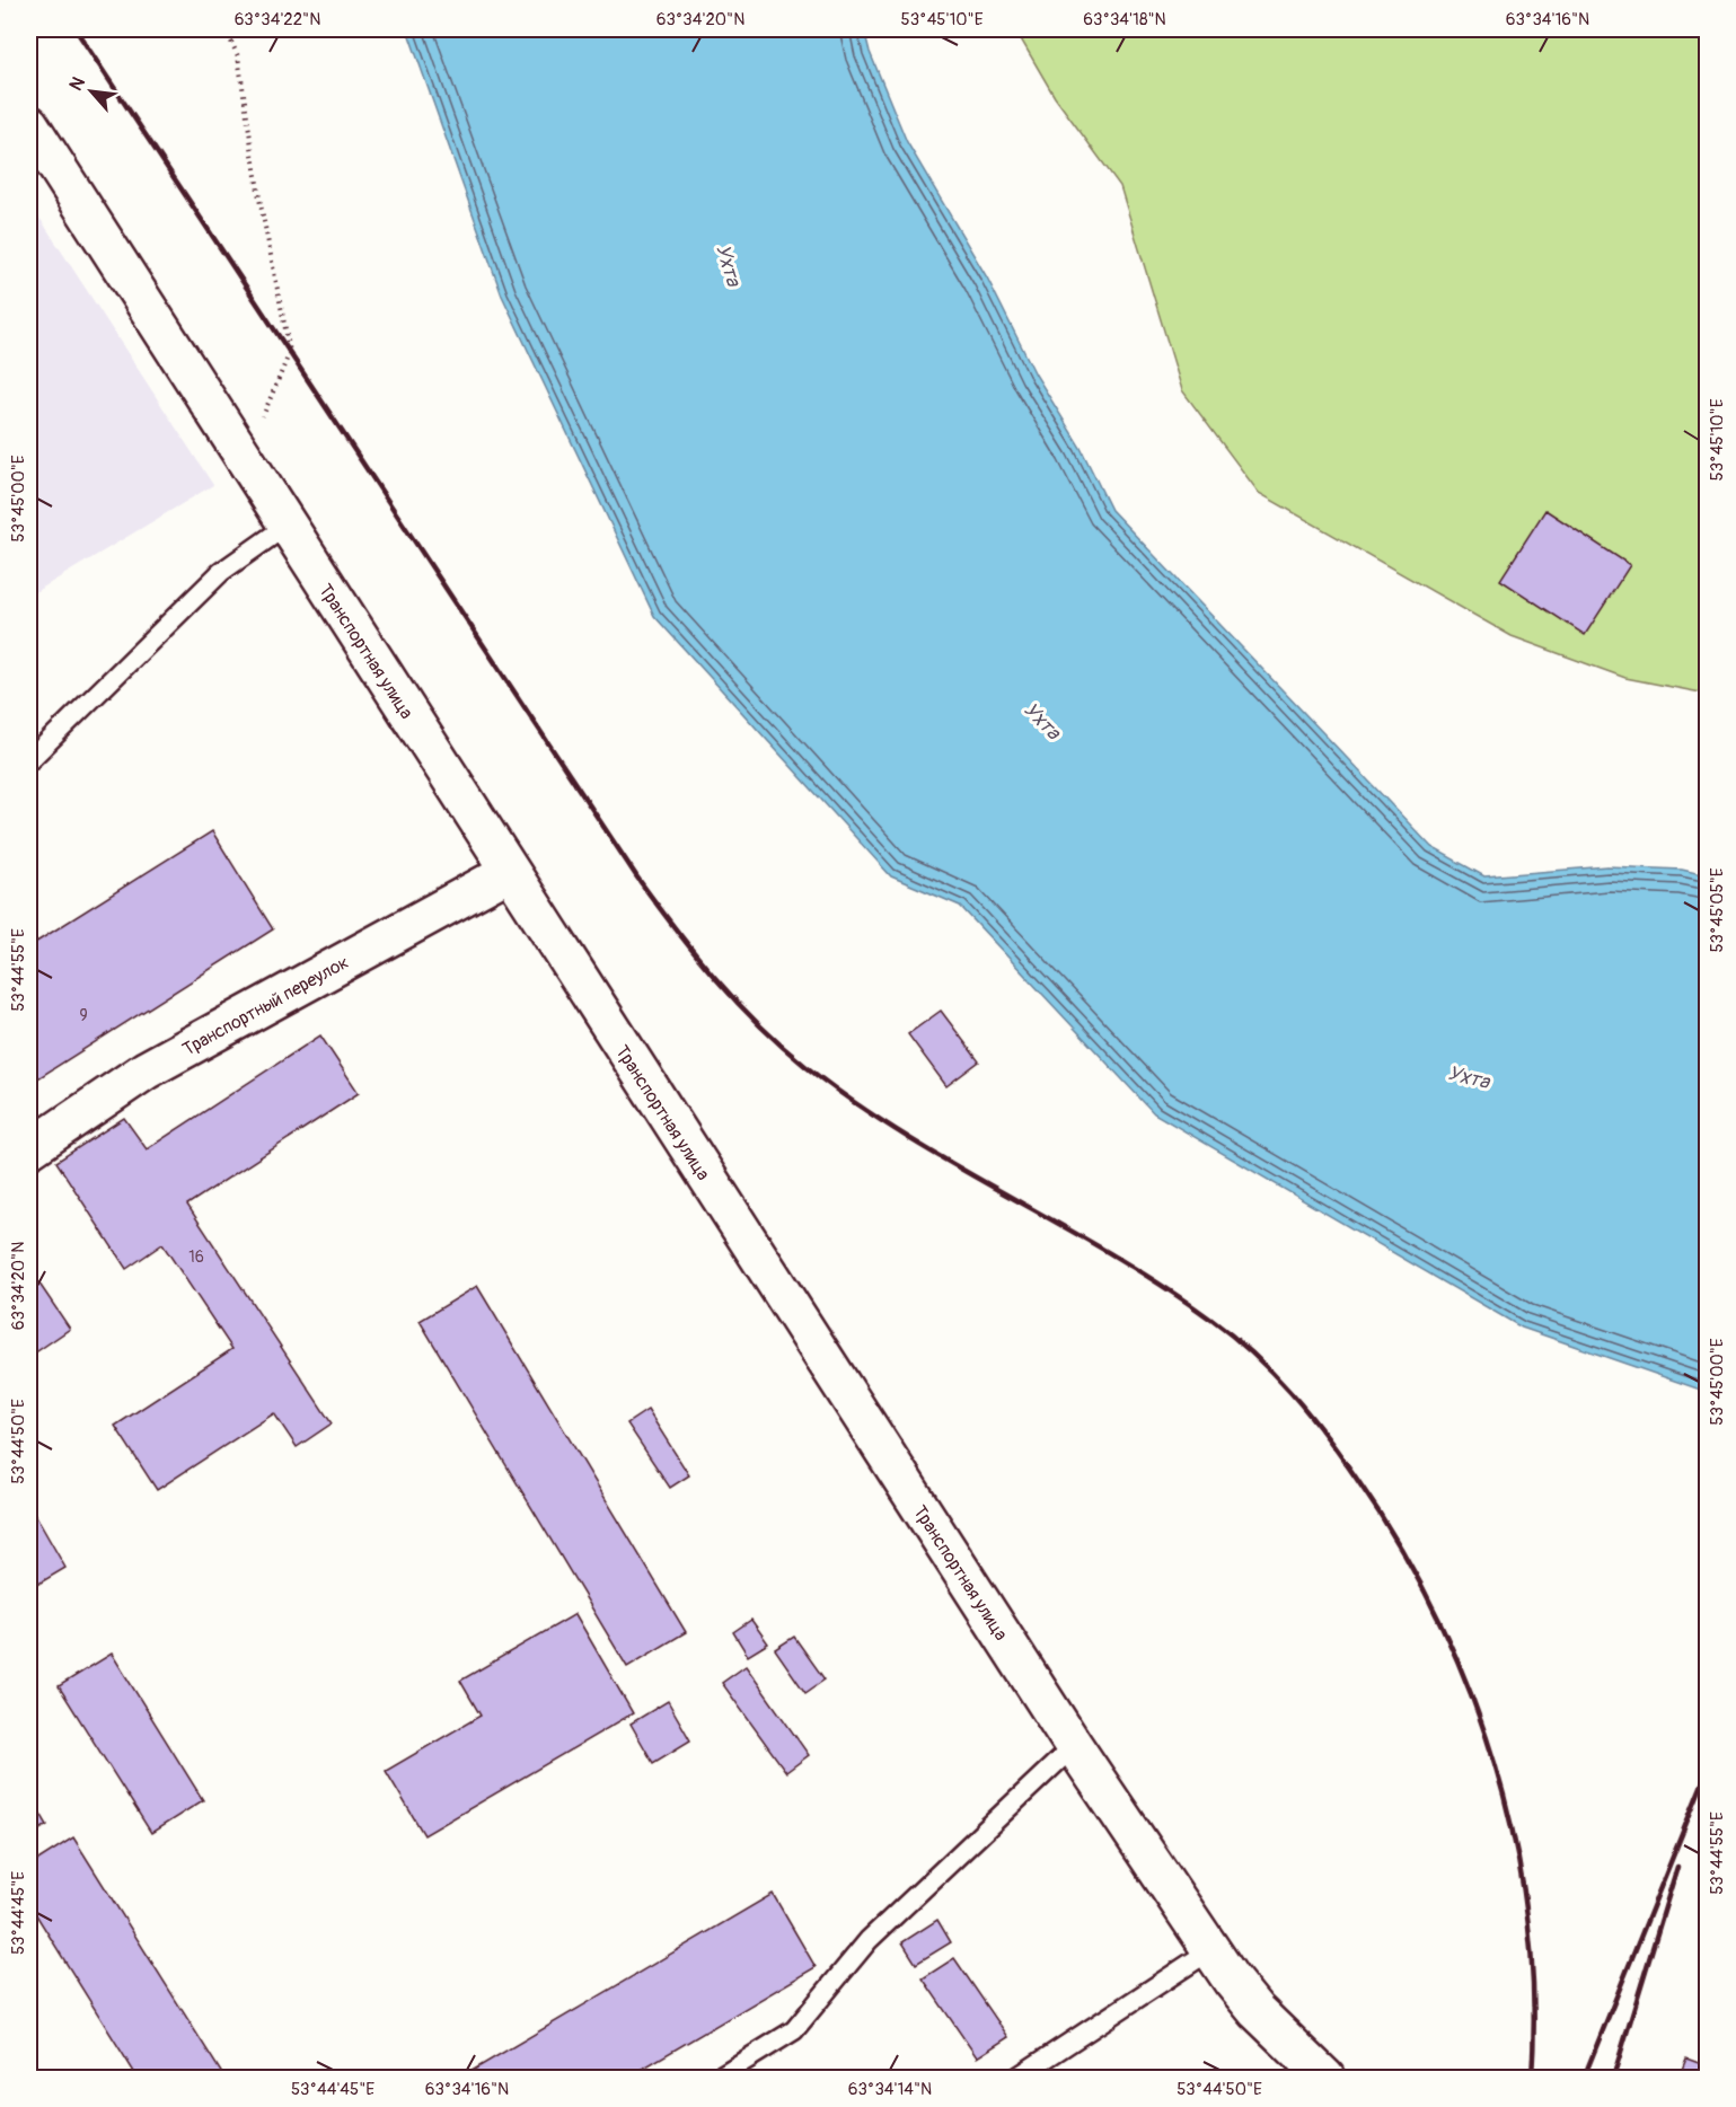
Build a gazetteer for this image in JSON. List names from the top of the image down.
{
  "streets": {
    "street": ["Транспортная улица", "Транспортный переулок"]
  },
  "crossings": [
    ["Транспортная улица", "Транспортный переулок"]
  ],
  "water": ["Ухта"],
  "house_numbers": ["9", "16"],
  "north": "top left",
  "coordinates": [
    "63°34'22\"N",
    "63°34'20\"N",
    "53°45'10\"E",
    "63°34'18\"N",
    "63°34'16\"N",
    "53°45'00\"E",
    "53°45'05\"E",
    "53°44'55\"E",
    "53°44'50\"E",
    "53°44'45\"E",
    "63°34'14\"N"
  ]
}
